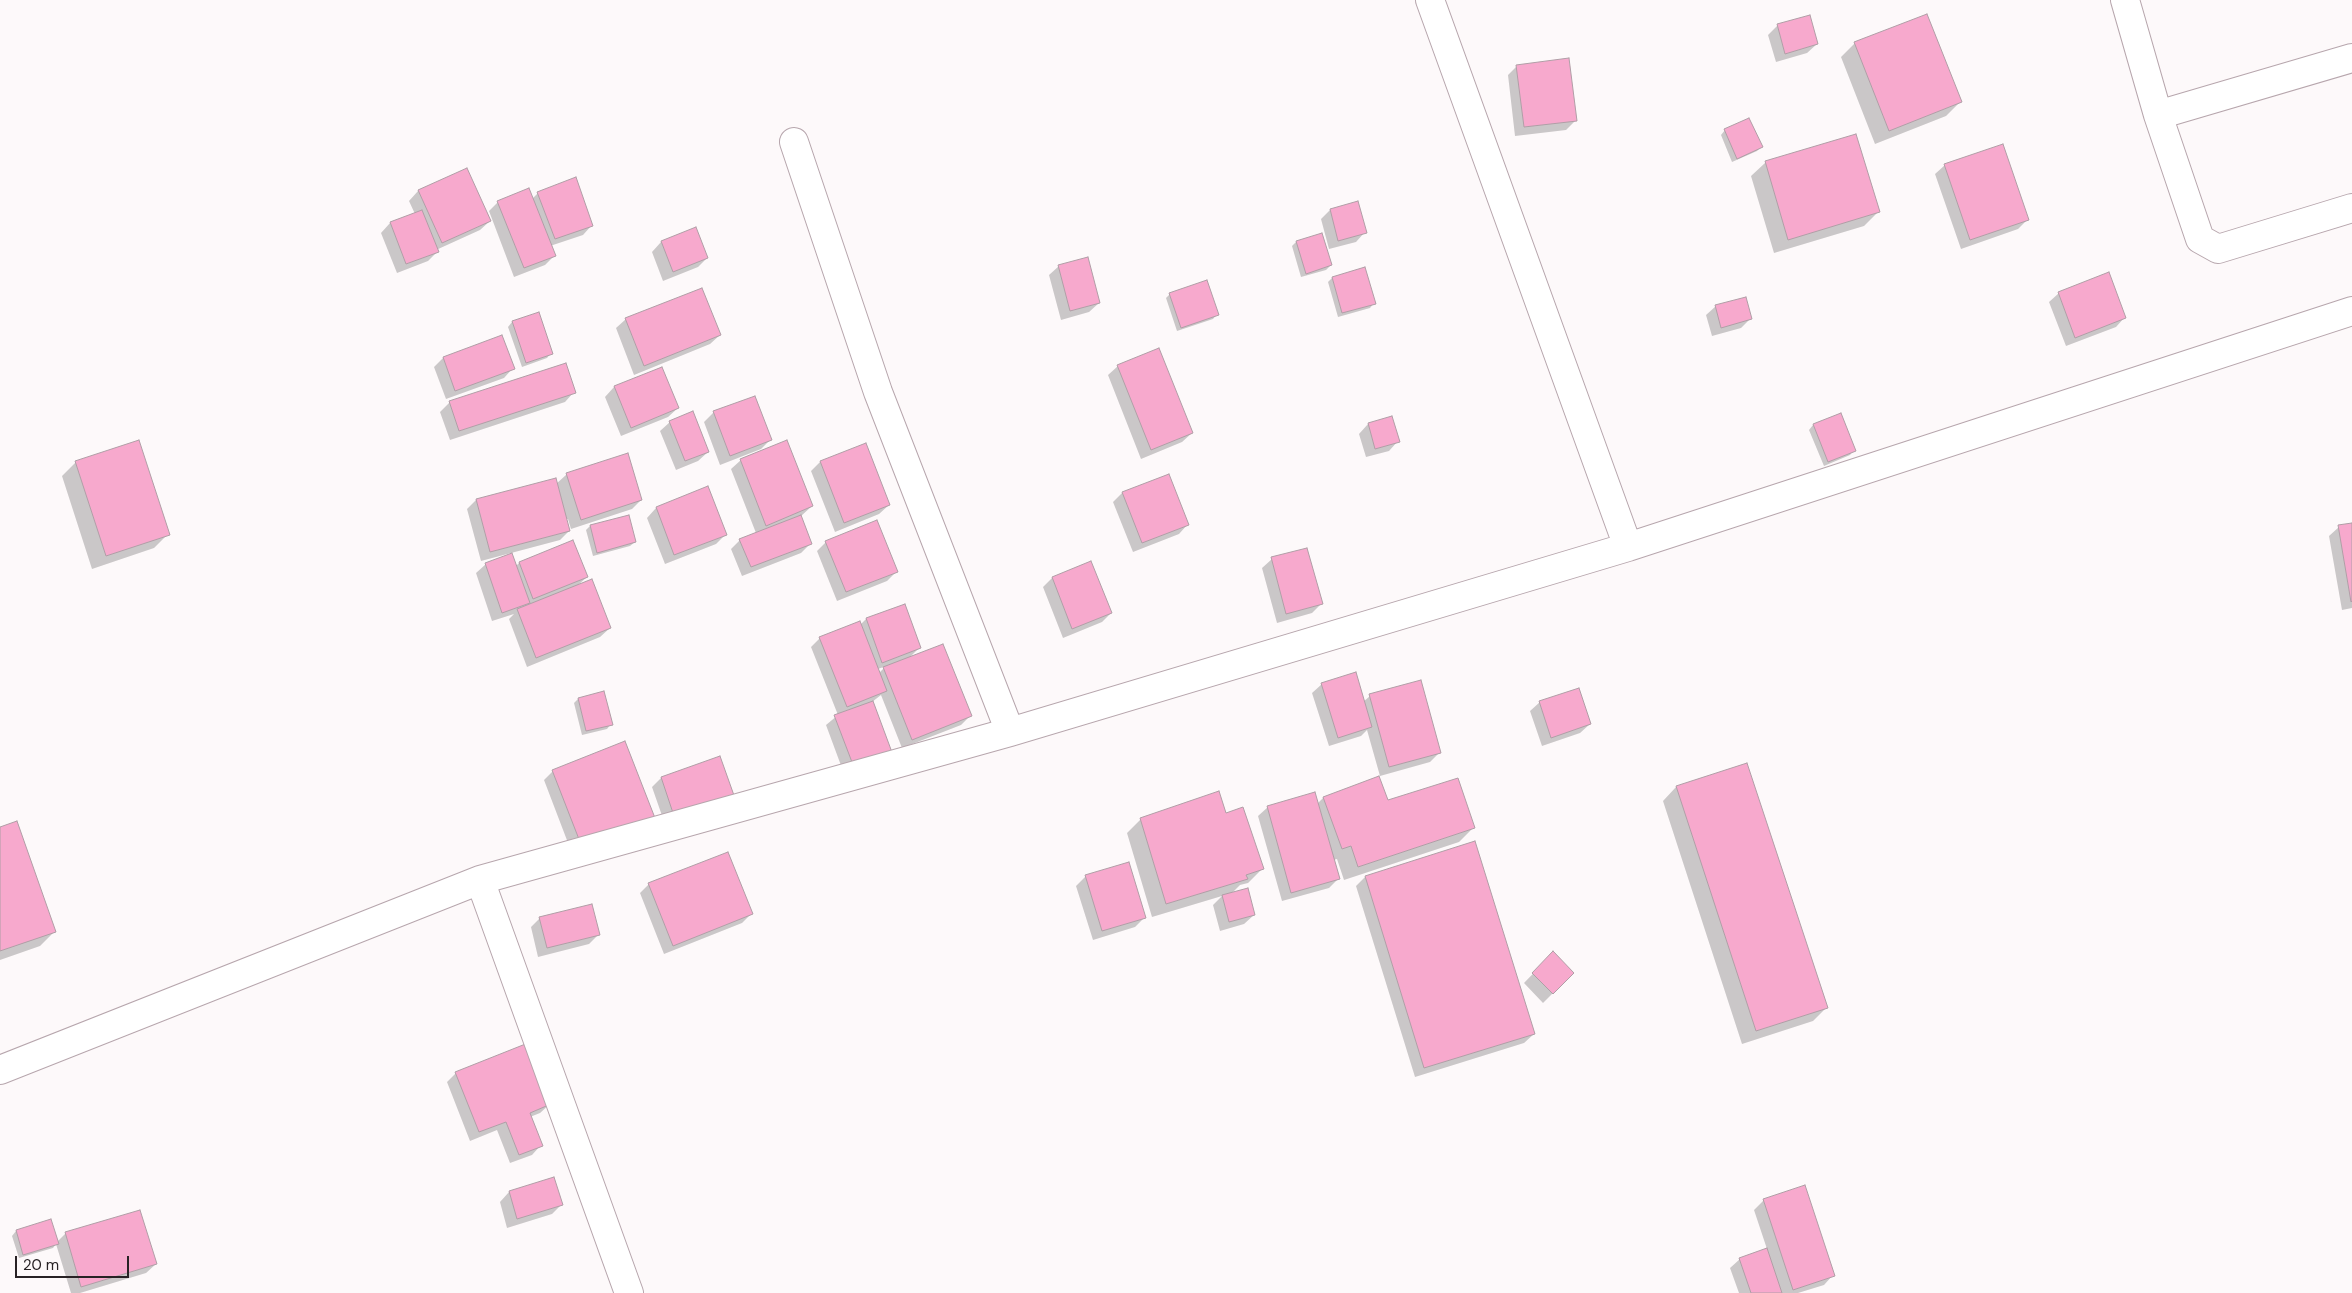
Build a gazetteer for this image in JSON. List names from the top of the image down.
{
  "scale_bar": "20 m"
}
